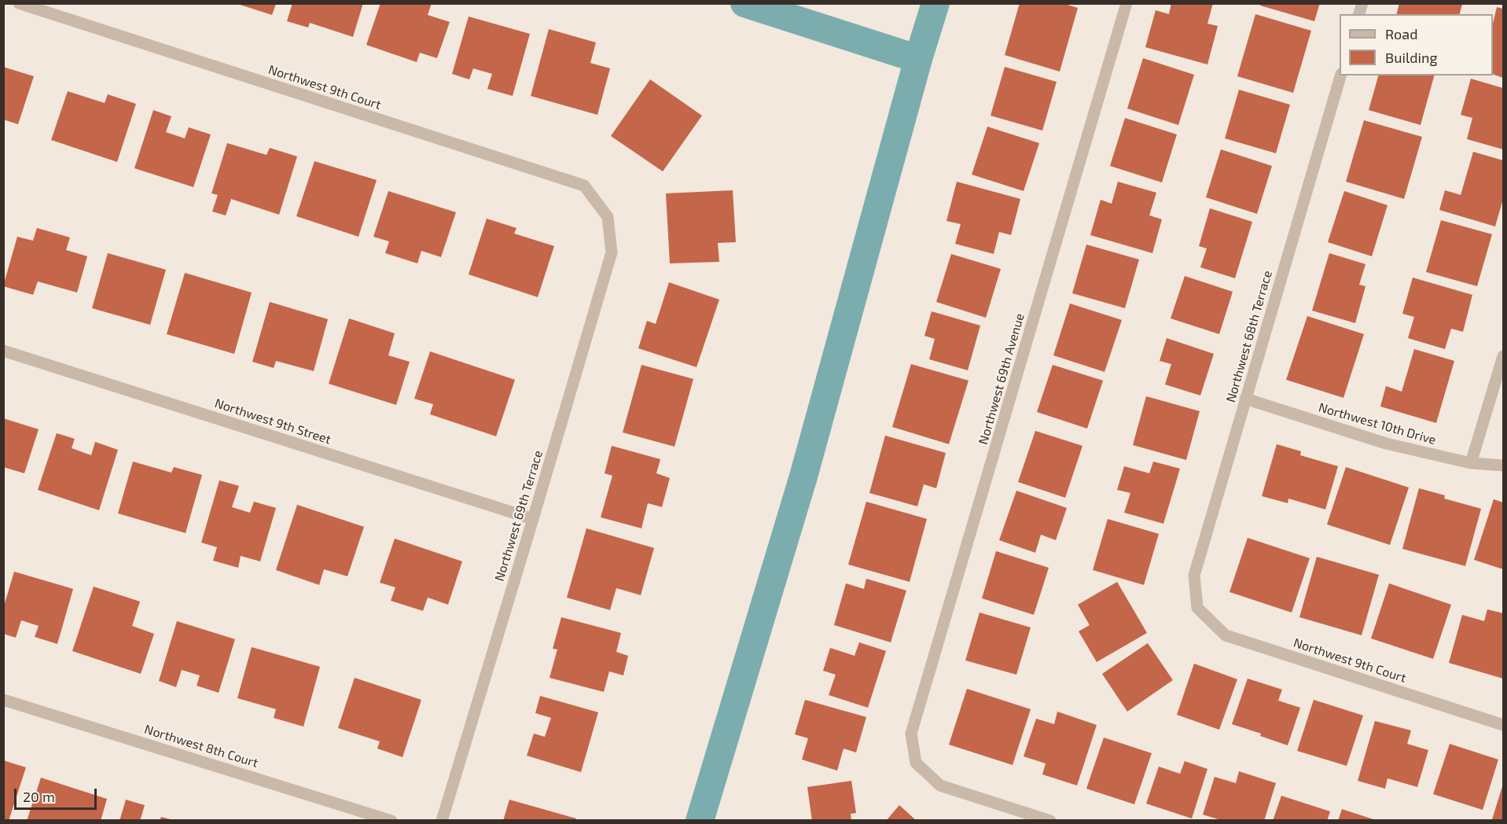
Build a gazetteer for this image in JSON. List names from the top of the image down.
{
  "streets": {
    "street": [
      "Northwest 9th Court",
      "Northwest 68th Terrace",
      "Northwest 69th Avenue",
      "Northwest 9th Street",
      "Northwest 10th Drive",
      "Northwest 69th Terrace",
      "Northwest 8th Court"
    ]
  },
  "crossings": [
    ["Northwest 9th Court", "Northwest 68th Terrace"],
    ["Northwest 9th Court", "Northwest 69th Terrace"],
    ["Northwest 68th Terrace", "Northwest 10th Drive"],
    ["Northwest 9th Street", "Northwest 69th Terrace"]
  ],
  "legend": ["Road", "Building"],
  "scale_bar": "20 m"
}
